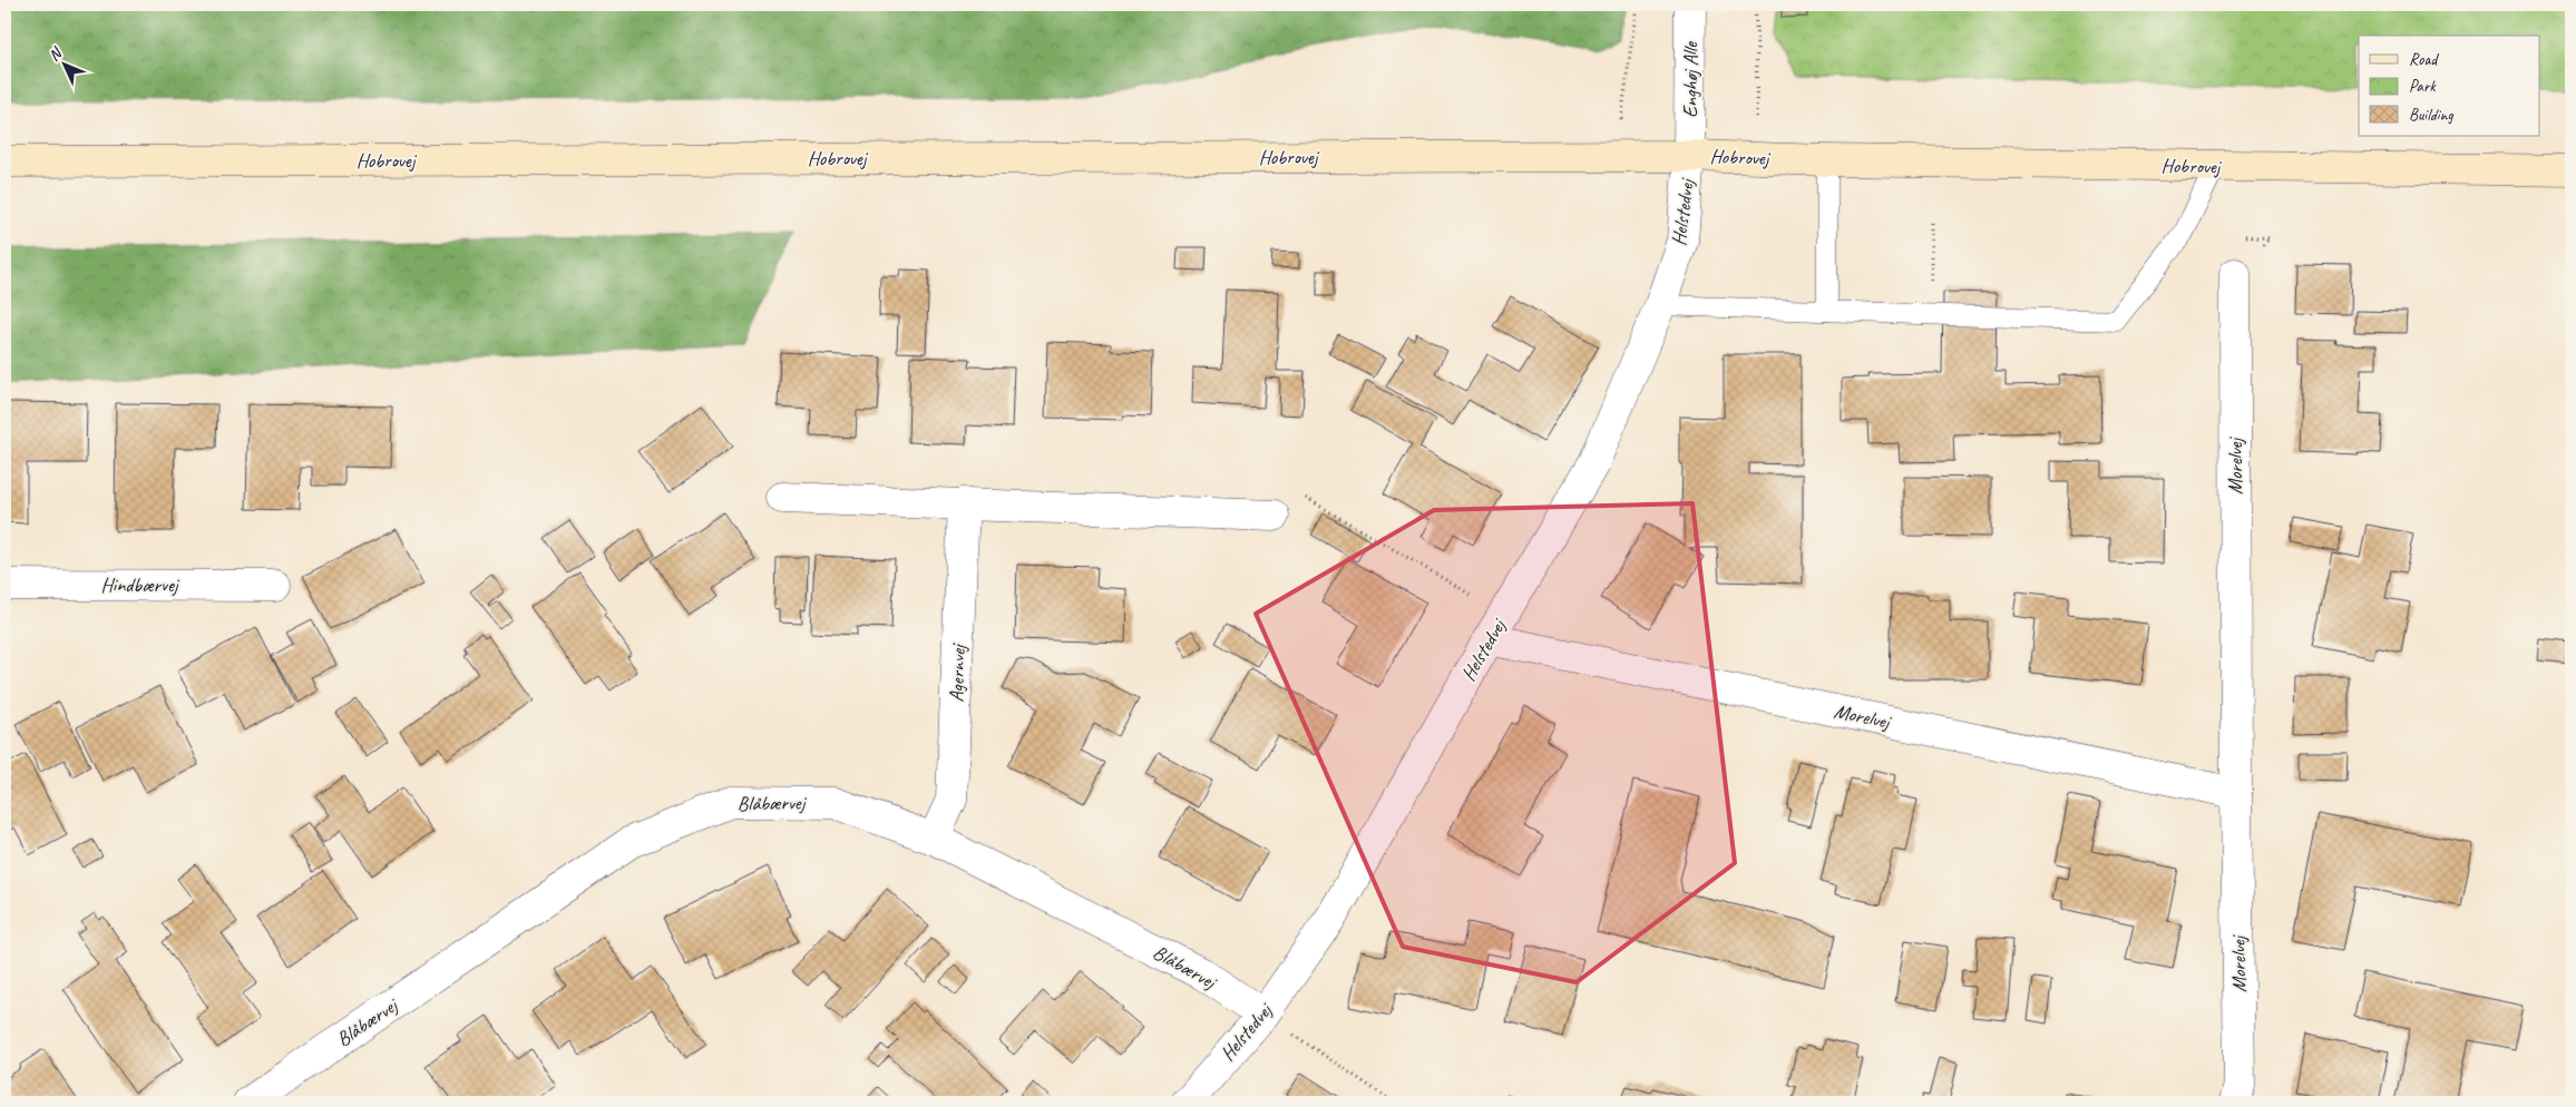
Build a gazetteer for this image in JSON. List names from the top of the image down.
{
  "streets": {
    "main road": ["Hobrovej"],
    "street": [
      "Enghøj Alle",
      "Helstedvej",
      "Morelvej",
      "Hindbærvej",
      "Agernvej",
      "Blåbærvej"
    ]
  },
  "crossings": [
    ["Enghøj Alle", "Hobrovej"],
    ["Enghøj Alle", "Helstedvej"],
    ["Hobrovej", "Helstedvej"],
    ["Helstedvej", "Morelvej"],
    ["Helstedvej", "Blåbærvej"],
    ["Agernvej", "Blåbærvej"]
  ],
  "legend": ["Road", "Park", "Building"],
  "north": "top left"
}
